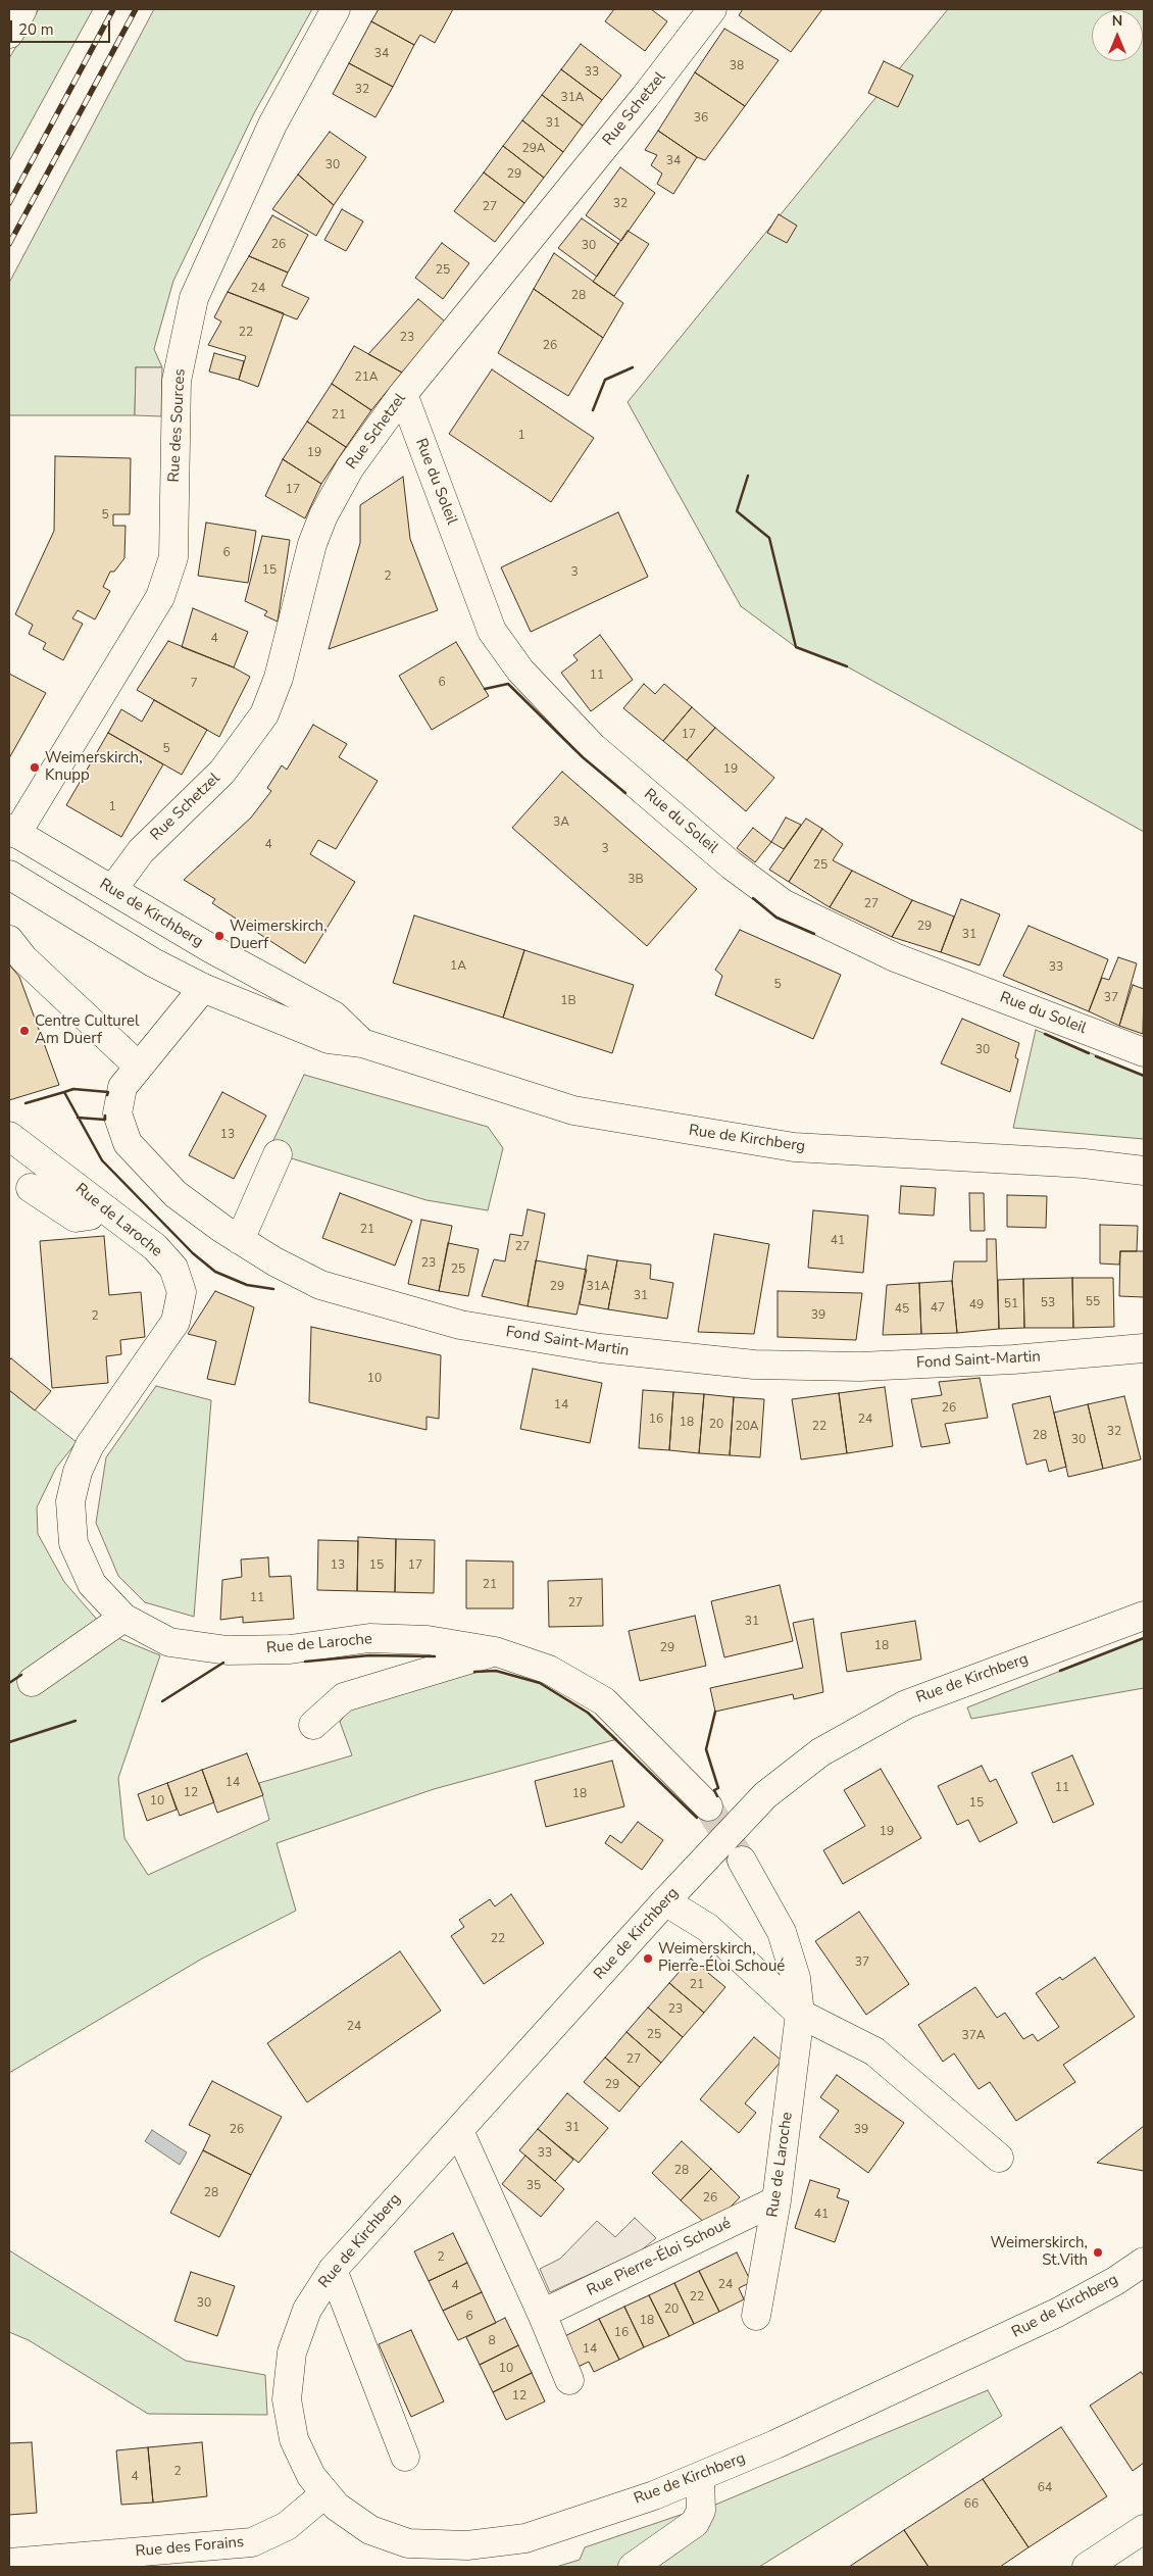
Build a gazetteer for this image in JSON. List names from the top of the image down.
{
  "streets": {
    "street": [
      "Rue Schetzel",
      "Rue des Sources",
      "Rue du Soleil",
      "Rue de Kirchberg",
      "Rue de Laroche",
      "Fond Saint-Martin",
      "Rue Pierre-Éloi Schoué",
      "Rue des Forains"
    ]
  },
  "crossings": [
    ["Rue Schetzel", "Rue du Soleil"],
    ["Rue Schetzel", "Rue de Kirchberg"],
    ["Rue des Sources", "Rue de Kirchberg"],
    ["Rue de Kirchberg", "Fond Saint-Martin"],
    ["Rue de Kirchberg", "Rue des Forains"],
    ["Rue de Laroche", "Rue Pierre-Éloi Schoué"]
  ],
  "places": [
    "Weimerskirch, Knupp",
    "Weimerskirch, Duerf",
    "Centre Culturel Am Duerf",
    "Weimerskirch, Pierre-Éloi Schoué",
    "Weimerskirch, St.Vith"
  ],
  "house_numbers": [
    "34",
    "38",
    "33",
    "32",
    "31A",
    "36",
    "31",
    "29A",
    "34",
    "30",
    "29",
    "32",
    "27",
    "26",
    "30",
    "25",
    "24",
    "28",
    "22",
    "23",
    "26",
    "21A",
    "21",
    "1",
    "19",
    "17",
    "5",
    "6",
    "15",
    "3",
    "2",
    "4",
    "11",
    "6",
    "7",
    "17",
    "5",
    "19",
    "1",
    "3A",
    "4",
    "3",
    "25",
    "3B",
    "27",
    "29",
    "31",
    "1A",
    "33",
    "5",
    "37",
    "1B",
    "30",
    "13",
    "21",
    "41",
    "27",
    "23",
    "25",
    "29",
    "31A",
    "31",
    "55",
    "53",
    "51",
    "49",
    "47",
    "45",
    "39",
    "2",
    "10",
    "14",
    "26",
    "16",
    "24",
    "18",
    "20",
    "20A",
    "22",
    "32",
    "28",
    "30",
    "13",
    "15",
    "17",
    "21",
    "11",
    "27",
    "31",
    "18",
    "29",
    "14",
    "11",
    "12",
    "18",
    "10",
    "15",
    "19",
    "22",
    "37",
    "21",
    "23",
    "24",
    "25",
    "37A",
    "27",
    "29",
    "31",
    "26",
    "39",
    "33",
    "28",
    "35",
    "28",
    "26",
    "41",
    "2",
    "24",
    "4",
    "22",
    "30",
    "20",
    "6",
    "18",
    "16",
    "8",
    "14",
    "10",
    "12",
    "2",
    "4",
    "64",
    "66"
  ],
  "scale_bar": "20 m",
  "north": "top"
}
